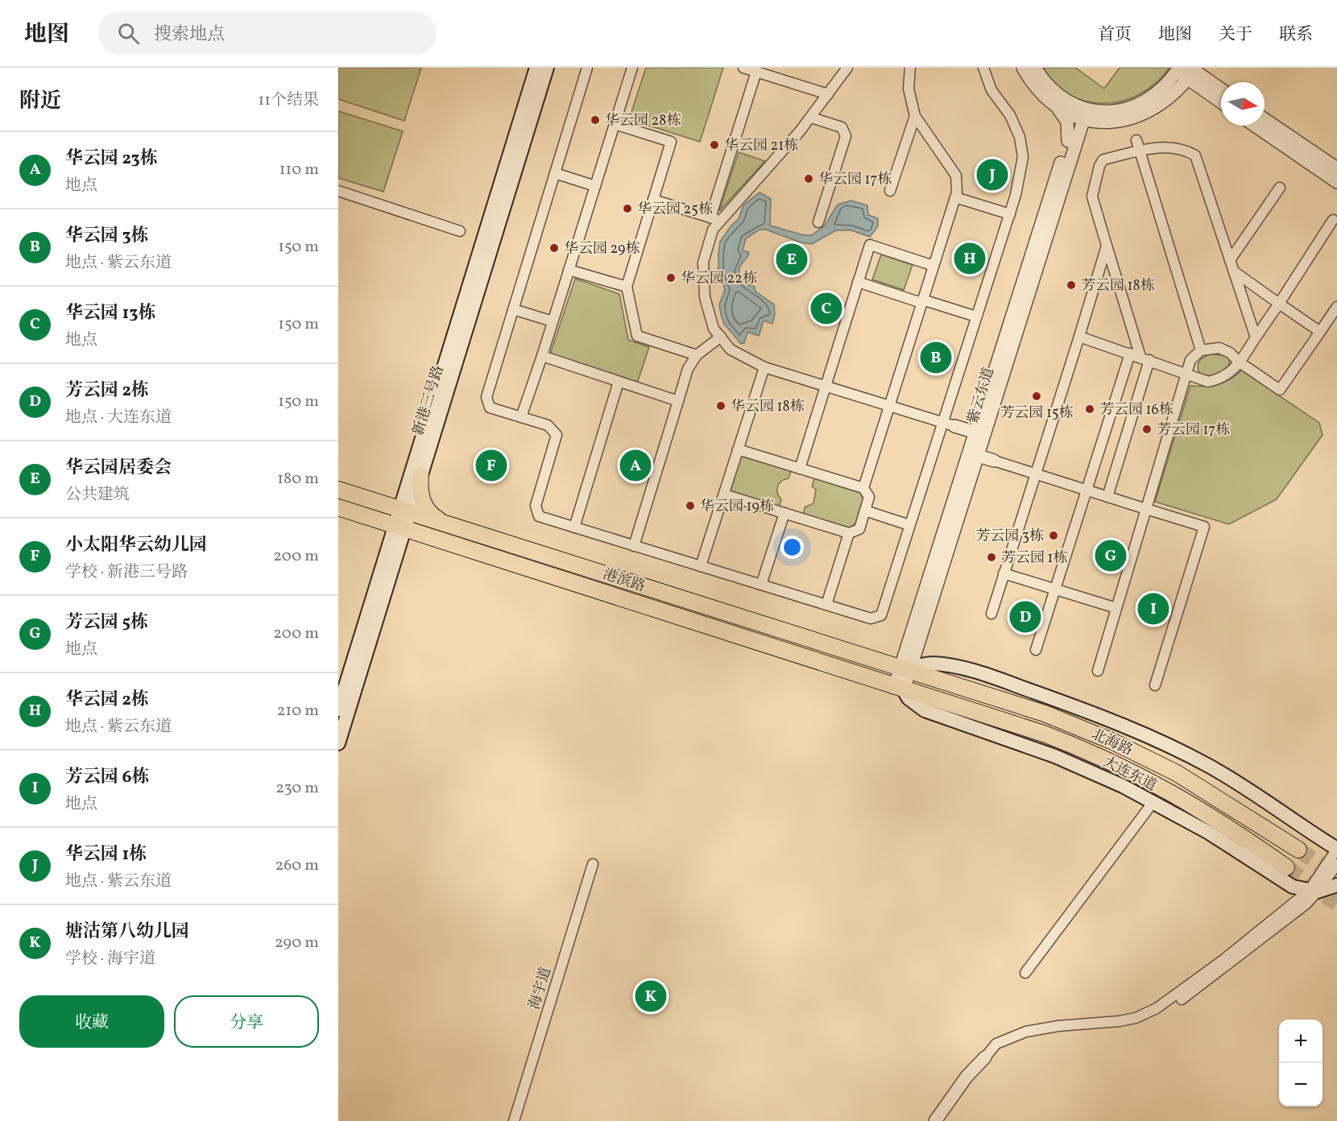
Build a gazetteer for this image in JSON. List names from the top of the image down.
{
  "streets": {
    "main road": [
      "新港三号路",
      "港滨路",
      "北海路",
      "大连东道"
    ],
    "street": ["紫云东道", "海宇道"]
  },
  "crossings": [
    ["紫云东道", "港滨路"],
    ["紫云东道", "北海路"],
    ["紫云东道", "大连东道"],
    ["新港三号路", "港滨路"],
    ["港滨路", "北海路"],
    ["港滨路", "大连东道"],
    ["北海路", "大连东道"]
  ],
  "places": [
    "华云园 28栋",
    "华云园 21栋",
    "华云园 17栋",
    "华云园 25栋",
    "华云园 29栋",
    "华云园 22栋",
    "芳云园 18栋",
    "芳云园 15栋",
    "华云园 18栋",
    "芳云园 16栋",
    "芳云园 17栋",
    "华云园 19栋",
    "芳云园 3栋",
    "芳云园 1栋"
  ],
  "north": "right",
  "page": {
    "header": "地图",
    "search": "搜索地点",
    "nav": [
      "首页",
      "地图",
      "关于",
      "联系"
    ],
    "heading": ["附近", "11个结果"],
    "list": [
      {
        "mark": "A",
        "name": "华云园 23栋",
        "note": "地点",
        "value": "110 m"
      },
      {
        "mark": "B",
        "name": "华云园 3栋",
        "note": "地点 · 紫云东道",
        "value": "150 m"
      },
      {
        "mark": "C",
        "name": "华云园 13栋",
        "note": "地点",
        "value": "150 m"
      },
      {
        "mark": "D",
        "name": "芳云园 2栋",
        "note": "地点 · 大连东道",
        "value": "150 m"
      },
      {
        "mark": "E",
        "name": "华云园居委会",
        "note": "公共建筑",
        "value": "180 m"
      },
      {
        "mark": "F",
        "name": "小太阳华云幼儿园",
        "note": "学校 · 新港三号路",
        "value": "200 m"
      },
      {
        "mark": "G",
        "name": "芳云园 5栋",
        "note": "地点",
        "value": "200 m"
      },
      {
        "mark": "H",
        "name": "华云园 2栋",
        "note": "地点 · 紫云东道",
        "value": "210 m"
      },
      {
        "mark": "I",
        "name": "芳云园 6栋",
        "note": "地点",
        "value": "230 m"
      },
      {
        "mark": "J",
        "name": "华云园 1栋",
        "note": "地点 · 紫云东道",
        "value": "260 m"
      },
      {
        "mark": "K",
        "name": "塘沽第八幼儿园",
        "note": "学校 · 海宇道",
        "value": "290 m"
      }
    ],
    "pins": [
      "J",
      "H",
      "E",
      "C",
      "B",
      "A",
      "F",
      "G",
      "I",
      "D",
      "K"
    ],
    "buttons": ["收藏", "分享"],
    "map_buttons": ["+", "−"]
  }
}
